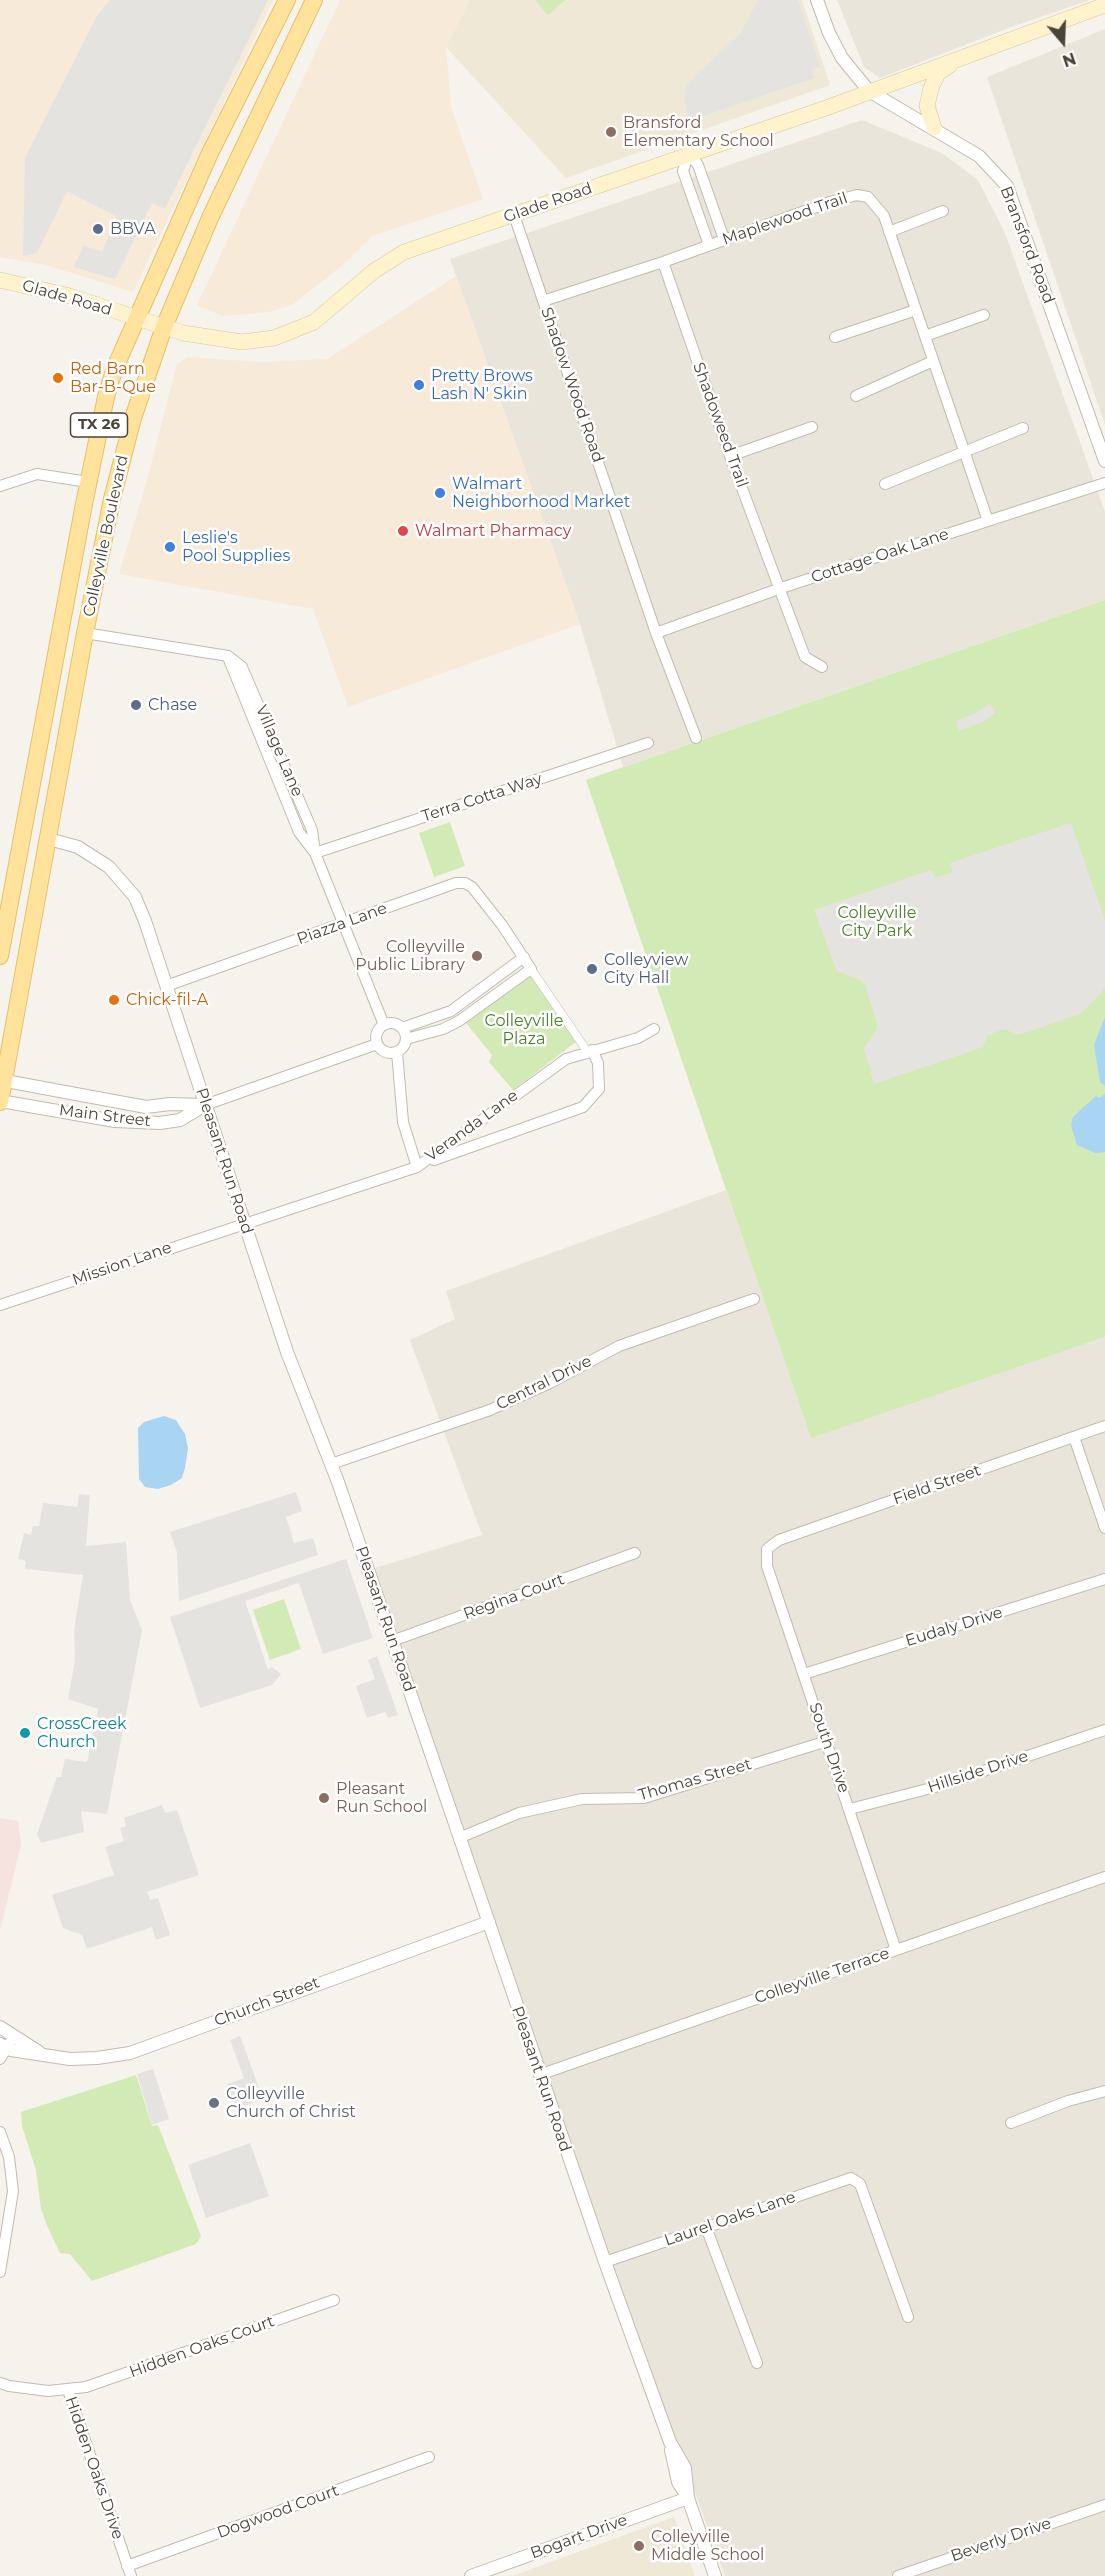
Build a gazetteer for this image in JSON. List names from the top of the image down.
{
  "streets": {
    "main road": ["Glade Road", "TX 26", "Colleyville Boulevard"],
    "street": [
      "Maplewood Trail",
      "Bransford Road",
      "Shadow Wood Road",
      "Shadoweed Trail",
      "Cottage Oak Lane",
      "Village Lane",
      "Terra Cotta Way",
      "Piazza Lane",
      "Main Street",
      "Veranda Lane",
      "Pleasant Run Road",
      "Mission Lane",
      "Central Drive",
      "Field Street",
      "Regina Court",
      "Eudaly Drive",
      "South Drive",
      "Hillside Drive",
      "Thomas Street",
      "Colleyville Terrace",
      "Church Street",
      "Laurel Oaks Lane",
      "Hidden Oaks Court",
      "Hidden Oaks Drive",
      "Dogwood Court",
      "Bogart Drive",
      "Beverly Drive"
    ]
  },
  "crossings": [
    ["Glade Road", "Bransford Road"],
    ["Glade Road", "Shadow Wood Road"],
    ["Glade Road", "Colleyville Boulevard"],
    ["Maplewood Trail", "Shadow Wood Road"],
    ["Maplewood Trail", "Shadoweed Trail"],
    ["Maplewood Trail", "Cottage Oak Lane"],
    ["Shadow Wood Road", "Cottage Oak Lane"],
    ["Shadoweed Trail", "Cottage Oak Lane"],
    ["Colleyville Boulevard", "Village Lane"],
    ["Colleyville Boulevard", "Main Street"],
    ["Colleyville Boulevard", "Pleasant Run Road"],
    ["Village Lane", "Terra Cotta Way"],
    ["Village Lane", "Piazza Lane"],
    ["Village Lane", "Main Street"],
    ["Piazza Lane", "Pleasant Run Road"],
    ["Main Street", "Pleasant Run Road"],
    ["Veranda Lane", "Pleasant Run Road"],
    ["Veranda Lane", "Mission Lane"],
    ["Pleasant Run Road", "Mission Lane"],
    ["Pleasant Run Road", "Central Drive"],
    ["Pleasant Run Road", "Regina Court"],
    ["Pleasant Run Road", "Thomas Street"],
    ["Pleasant Run Road", "Colleyville Terrace"],
    ["Pleasant Run Road", "Church Street"],
    ["Pleasant Run Road", "Laurel Oaks Lane"],
    ["Pleasant Run Road", "Bogart Drive"],
    ["Field Street", "South Drive"],
    ["Eudaly Drive", "South Drive"],
    ["South Drive", "Hillside Drive"],
    ["South Drive", "Thomas Street"],
    ["South Drive", "Colleyville Terrace"],
    ["Hidden Oaks Court", "Hidden Oaks Drive"],
    ["Hidden Oaks Drive", "Dogwood Court"]
  ],
  "parks": ["Colleyville City Park", "Colleyville Plaza"],
  "places": [
    "Bransford Elementary School",
    "BBVA",
    "Red Barn Bar-B-Que",
    "Pretty Brows Lash N' Skin",
    "Walmart Neighborhood Market",
    "Walmart Pharmacy",
    "Leslie's Pool Supplies",
    "Chase",
    "Colleyville Public Library",
    "Colleyview City Hall",
    "Chick-fil-A",
    "CrossCreek Church",
    "Pleasant Run School",
    "Colleyville Church of Christ",
    "Colleyville Middle School"
  ],
  "north": "bottom"
}
